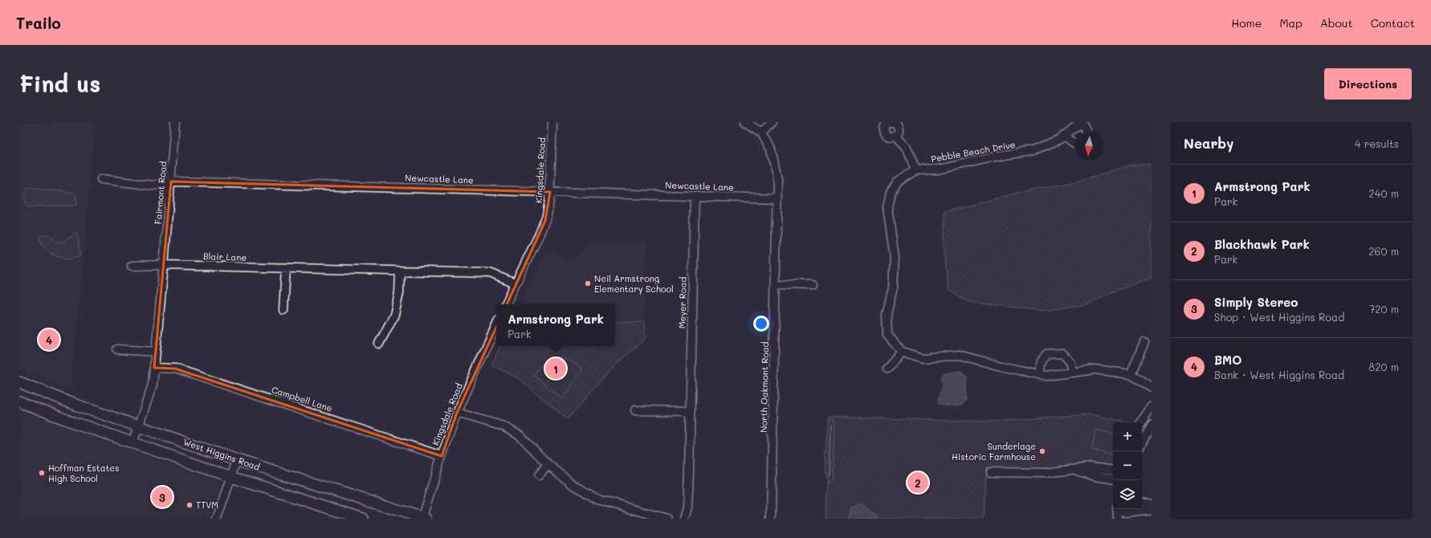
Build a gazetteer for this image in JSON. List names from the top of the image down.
{
  "streets": {
    "main road": ["West Higgins Road"],
    "street": [
      "Pebble Beach Drive",
      "Kingsdale Road",
      "Newcastle Lane",
      "Fairmont Road",
      "Blair Lane",
      "Meyer Road",
      "North Oakmont Road",
      "Campbell Lane"
    ]
  },
  "crossings": [
    ["Kingsdale Road", "Newcastle Lane"],
    ["Kingsdale Road", "Blair Lane"],
    ["Kingsdale Road", "Campbell Lane"],
    ["Kingsdale Road", "West Higgins Road"],
    ["Newcastle Lane", "Fairmont Road"],
    ["Newcastle Lane", "Meyer Road"],
    ["Newcastle Lane", "North Oakmont Road"],
    ["Fairmont Road", "Blair Lane"],
    ["Fairmont Road", "Campbell Lane"],
    ["Fairmont Road", "West Higgins Road"]
  ],
  "places": [
    "Neil Armstrong Elementary School",
    "Sunderlage Historic Farmhouse",
    "Hoffman Estates High School",
    "TTVM"
  ],
  "north": "bottom",
  "page": {
    "header": "Trailo",
    "nav": [
      "Home",
      "Map",
      "About",
      "Contact"
    ],
    "buttons": "Directions",
    "title": "Find us",
    "heading": ["Nearby", "4 results"],
    "list": [
      {
        "mark": "1",
        "name": "Armstrong Park",
        "note": "Park",
        "value": "240 m"
      },
      {
        "mark": "2",
        "name": "Blackhawk Park",
        "note": "Park",
        "value": "260 m"
      },
      {
        "mark": "3",
        "name": "Simply Stereo",
        "note": "Shop · West Higgins Road",
        "value": "720 m"
      },
      {
        "mark": "4",
        "name": "BMO",
        "note": "Bank · West Higgins Road",
        "value": "820 m"
      }
    ],
    "popup": ["Armstrong Park", "Park"],
    "pins": [
      "4",
      "1",
      "2",
      "3"
    ],
    "map_buttons": ["+", "−"]
  }
}
